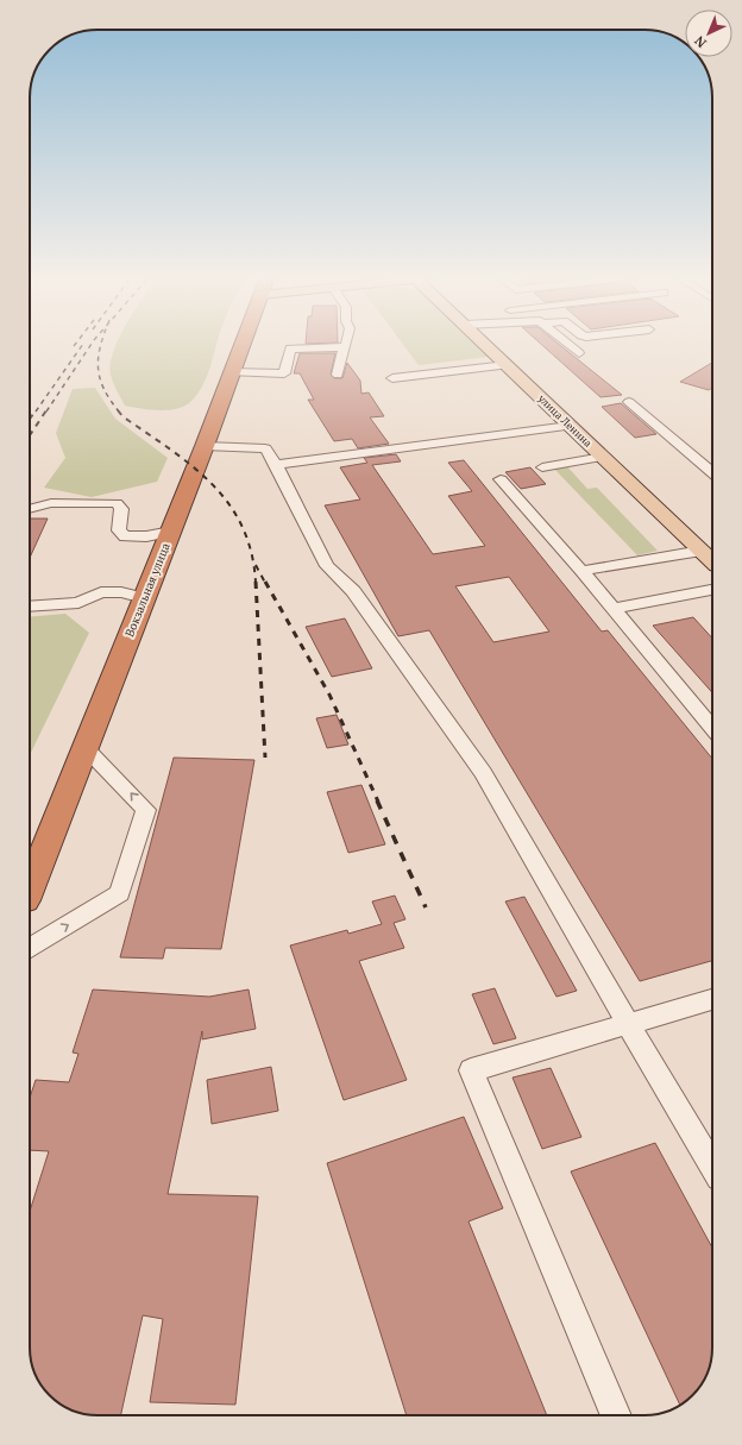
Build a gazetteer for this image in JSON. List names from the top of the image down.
{
  "streets": {
    "highway": ["Вокзальная улица"],
    "main road": ["улица Ленина"]
  },
  "north": "bottom left"
}
